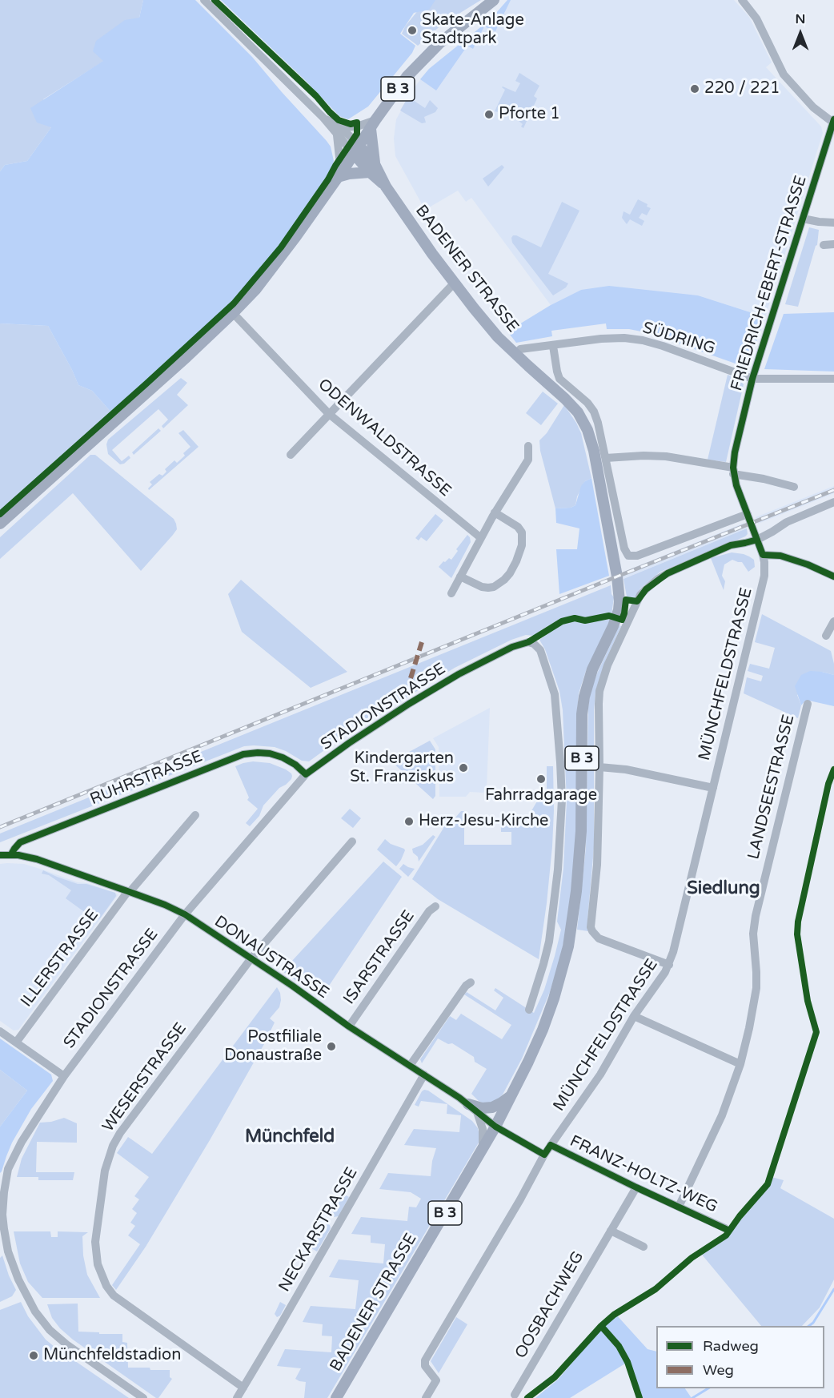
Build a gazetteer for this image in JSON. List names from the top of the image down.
{
  "streets": {
    "main road": ["B 3", "BADENER STRASSE"],
    "street": [
      "FRIEDRICH-EBERT-STRASSE",
      "SÜDRING",
      "ODENWALDSTRASSE",
      "MÜNCHFELDSTRASSE",
      "STADIONSTRASSE",
      "RUHRSTRASSE",
      "LANDSEESTRASSE",
      "DONAUSTRASSE",
      "ISARSTRASSE",
      "ILLERSTRASSE",
      "WESERSTRASSE",
      "FRANZ-HOLTZ-WEG",
      "NECKARSTRASSE",
      "OOSBACHWEG"
    ]
  },
  "crossings": [
    ["B 3", "BADENER STRASSE"],
    ["BADENER STRASSE", "SÜDRING"],
    ["BADENER STRASSE", "DONAUSTRASSE"],
    ["BADENER STRASSE", "FRANZ-HOLTZ-WEG"],
    ["FRIEDRICH-EBERT-STRASSE", "SÜDRING"],
    ["FRIEDRICH-EBERT-STRASSE", "MÜNCHFELDSTRASSE"],
    ["MÜNCHFELDSTRASSE", "FRANZ-HOLTZ-WEG"],
    ["STADIONSTRASSE", "RUHRSTRASSE"],
    ["STADIONSTRASSE", "DONAUSTRASSE"],
    ["RUHRSTRASSE", "DONAUSTRASSE"],
    ["LANDSEESTRASSE", "FRANZ-HOLTZ-WEG"],
    ["DONAUSTRASSE", "ISARSTRASSE"],
    ["DONAUSTRASSE", "ILLERSTRASSE"],
    ["DONAUSTRASSE", "WESERSTRASSE"],
    ["DONAUSTRASSE", "FRANZ-HOLTZ-WEG"],
    ["DONAUSTRASSE", "NECKARSTRASSE"],
    ["WESERSTRASSE", "NECKARSTRASSE"],
    ["FRANZ-HOLTZ-WEG", "OOSBACHWEG"]
  ],
  "districts": ["Siedlung", "Münchfeld"],
  "places": [
    "Skate-Anlage Stadtpark",
    "220 / 221",
    "Pforte 1",
    "Kindergarten St. Franziskus",
    "Fahrradgarage",
    "Herz-Jesu-Kirche",
    "Postfiliale Donaustraße",
    "Münchfeldstadion"
  ],
  "legend": ["Radweg", "Weg"],
  "north": "top"
}
